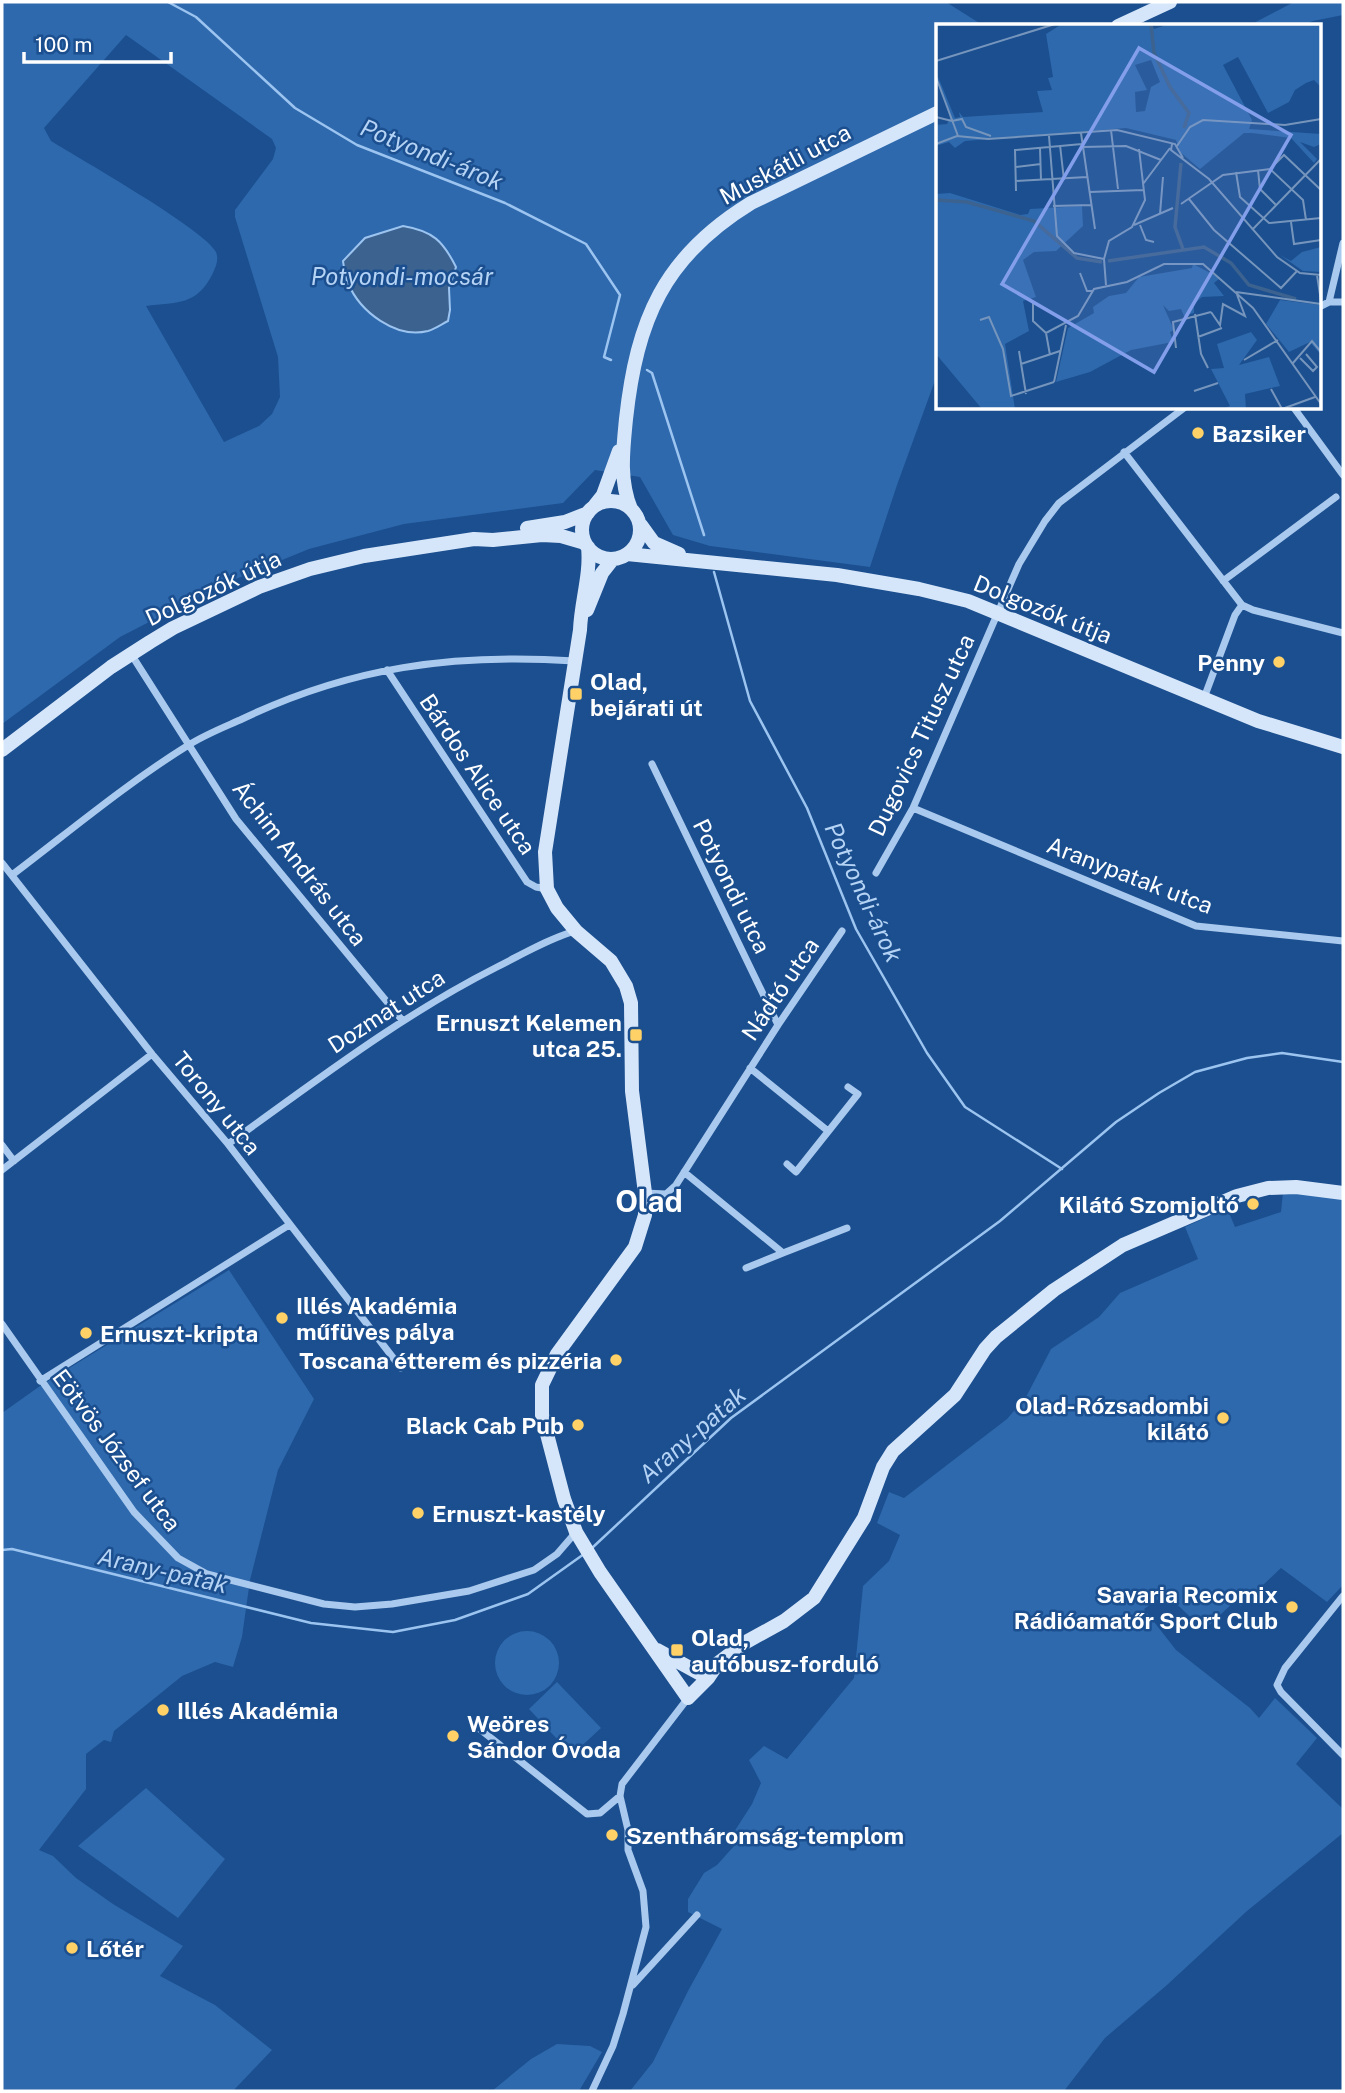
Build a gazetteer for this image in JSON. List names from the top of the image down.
{
  "streets": {
    "main road": ["Muskátli utca", "Dolgozók útja"],
    "street": [
      "Dugovics Titusz utca",
      "Bárdos Alice utca",
      "Áchim András utca",
      "Aranypatak utca",
      "Potyondi utca",
      "Nádtó utca",
      "Dozmat utca",
      "Torony utca",
      "Eötvös József utca"
    ]
  },
  "crossings": [
    ["Muskátli utca", "Dolgozók útja"],
    ["Dolgozók útja", "Dugovics Titusz utca"],
    ["Dolgozók útja", "Áchim András utca"],
    ["Dugovics Titusz utca", "Aranypatak utca"],
    ["Áchim András utca", "Dozmat utca"],
    ["Potyondi utca", "Nádtó utca"],
    ["Dozmat utca", "Torony utca"]
  ],
  "districts": ["Olad"],
  "water": ["Potyondi-árok", "Potyondi-mocsár", "Arany-patak"],
  "places": {
    "other": [
      "Bazsiker",
      "Penny",
      "Kilátó Szomjoltó",
      "Illés Akadémia műfüves pálya",
      "Ernuszt-kripta",
      "Toscana étterem és pizzéria",
      "Olad-Rózsadombi kilátó",
      "Black Cab Pub",
      "Ernuszt-kastély",
      "Savaria Recomix Rádióamatőr Sport Club",
      "Illés Akadémia",
      "Weöres Sándor Óvoda",
      "Szentháromság-templom",
      "Lőtér"
    ],
    "transit": ["Olad, bejárati út", "Ernuszt Kelemen utca 25.", "Olad, autóbusz-forduló"]
  },
  "scale_bar": "100 m"
}
